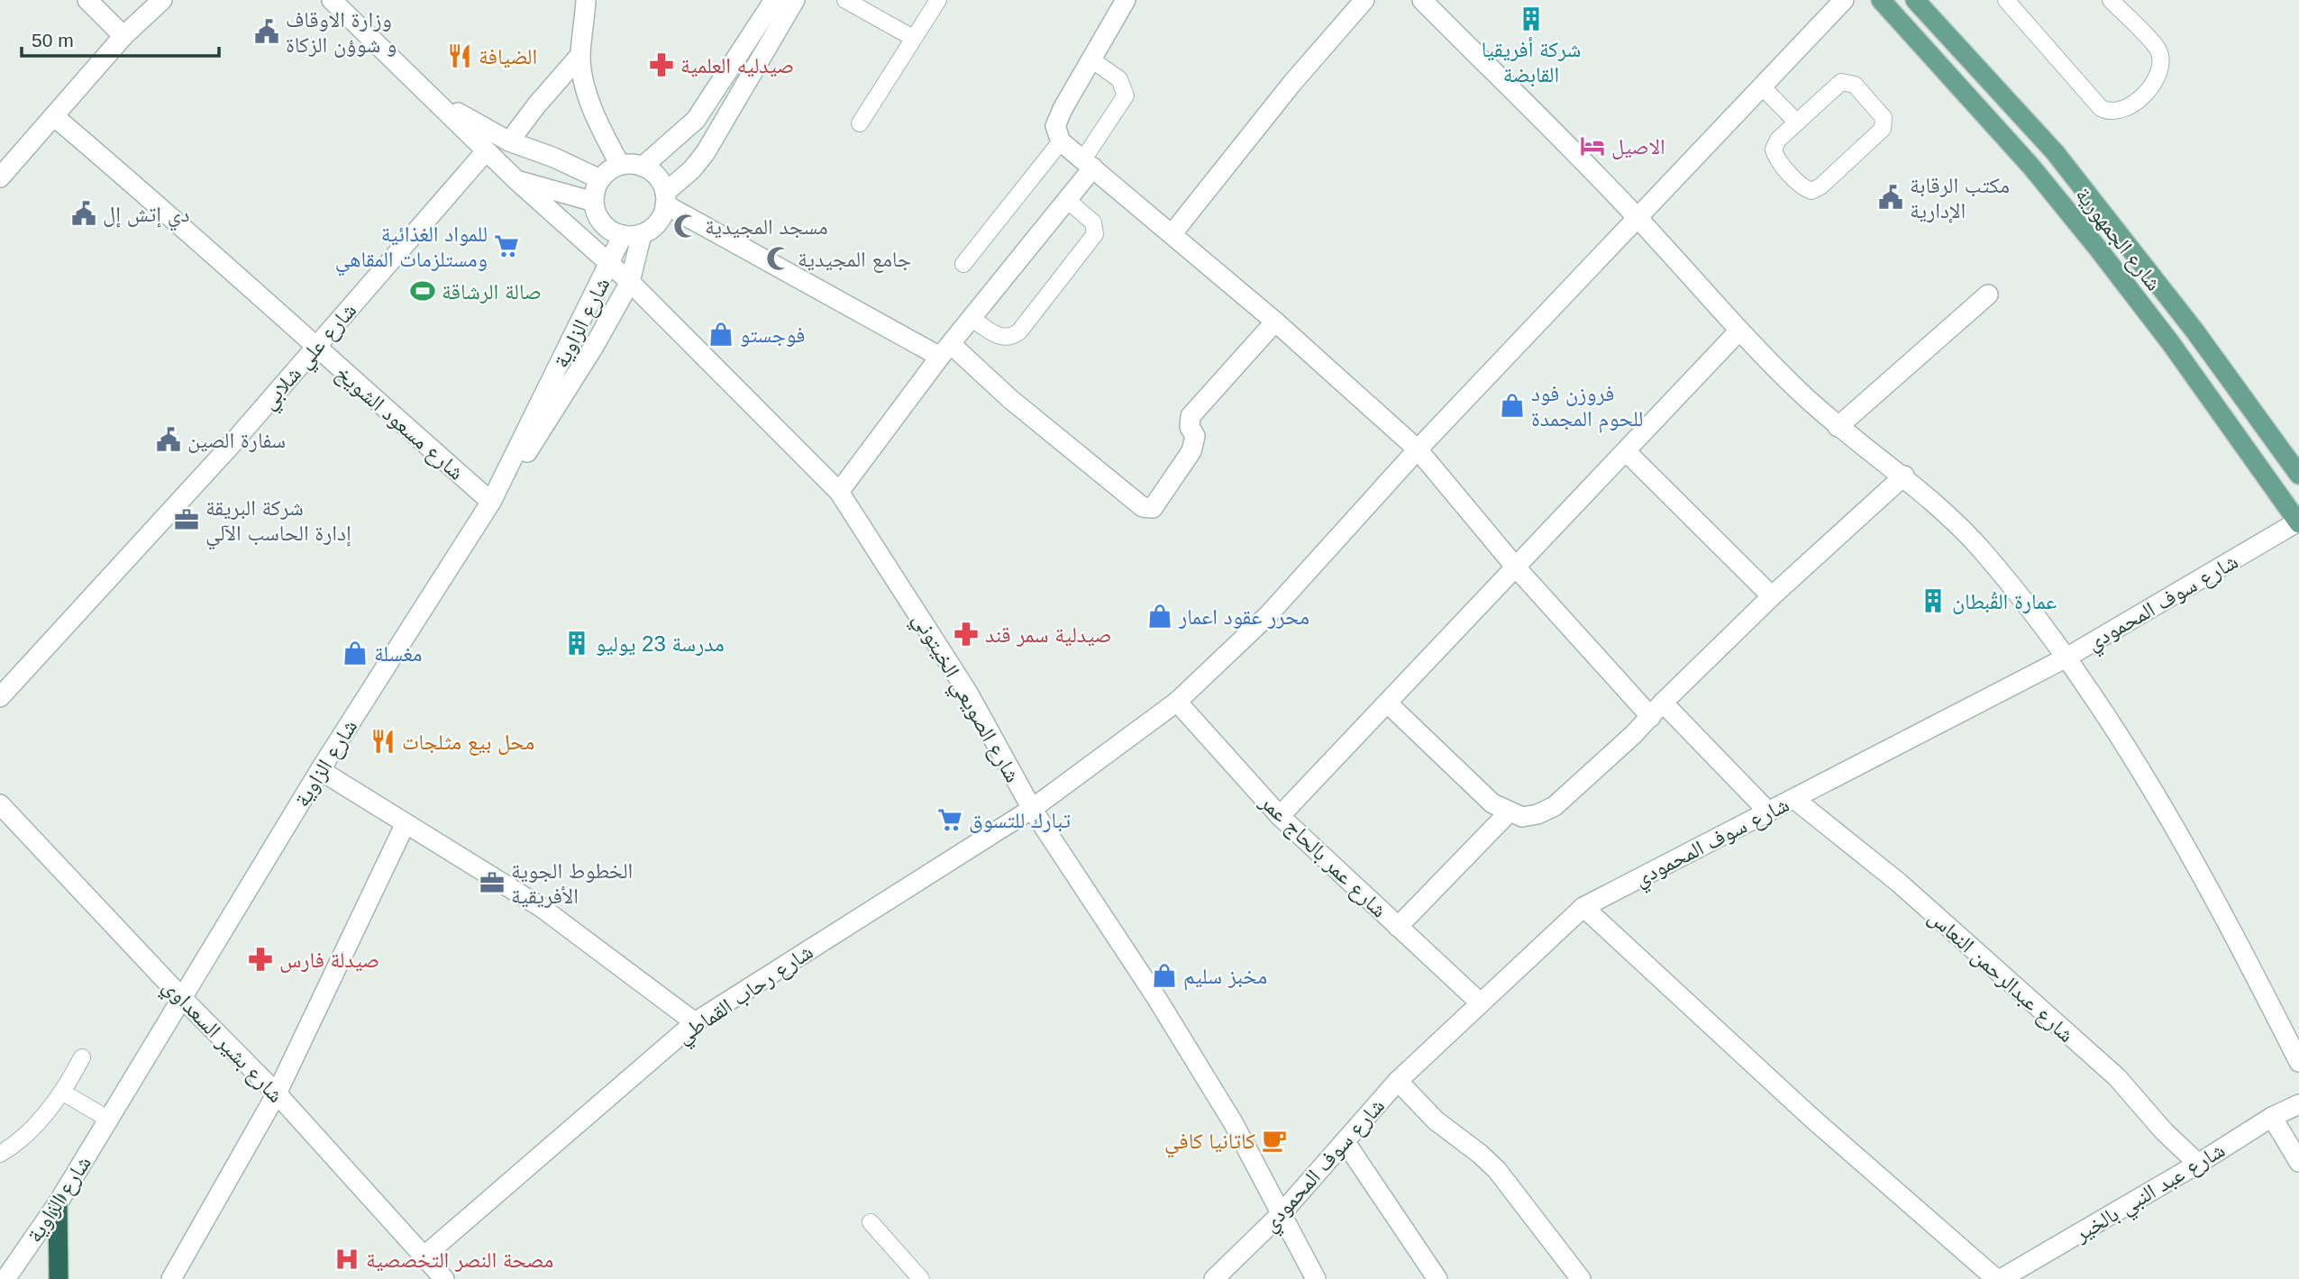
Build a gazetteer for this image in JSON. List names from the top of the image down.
{
  "streets": {
    "main road": ["شارع الجمهورية"],
    "street": [
      "شارع الزاوية",
      "شارع علي شلابي",
      "شارع مسعود الشويخ",
      "شارع سوف المحمودي",
      "شارع الصويعي الخيتوني",
      "شارع عمر بالحاج عمر",
      "شارع عبدالرحمن النعاس",
      "شارع رحاب القماطي",
      "شارع بشير السعداوي",
      "شارع عبد النبي بالخير"
    ]
  },
  "crossings": [
    ["شارع الجمهورية", "شارع سوف المحمودي"],
    ["شارع الزاوية", "شارع مسعود الشويخ"],
    ["شارع الزاوية", "شارع الصويعي الخيتوني"],
    ["شارع الزاوية", "شارع بشير السعداوي"],
    ["شارع علي شلابي", "شارع مسعود الشويخ"],
    ["شارع علي شلابي", "شارع الصويعي الخيتوني"],
    ["شارع سوف المحمودي", "شارع الصويعي الخيتوني"],
    ["شارع سوف المحمودي", "شارع عمر بالحاج عمر"],
    ["شارع سوف المحمودي", "شارع عبدالرحمن النعاس"],
    ["شارع الصويعي الخيتوني", "شارع رحاب القماطي"],
    ["شارع عمر بالحاج عمر", "شارع رحاب القماطي"],
    ["شارع عبدالرحمن النعاس", "شارع عبد النبي بالخير"],
    ["شارع رحاب القماطي", "شارع بشير السعداوي"]
  ],
  "places": {
    "building": ["شركة أفريقيا القابضة", "عمارة القُبطان", "مدرسة 23 يوليو"],
    "public building": [
      "وزارة الاوقاف و شوؤن الزكاة",
      "مكتب الرقابة الإدارية",
      "دي إتش إل",
      "سفارة الصين"
    ],
    "restaurant": ["الضيافة", "محل بيع مثلجات"],
    "pharmacy": ["صيدليه العلمية", "صيدلية سمر قند", "صيدلة فارس"],
    "hotel": ["الاصيل"],
    "mosque": ["مسجد المجيدية", "جامع المجيدية"],
    "supermarket": ["للمواد الغذائية ومستلزمات المقاهي", "تبارك للتسوق"],
    "sports": ["صالة الرشاقة"],
    "shop": [
      "فوجستو",
      "فروزن فود للحوم المجمدة",
      "محرر عقود اعمار",
      "مغسلة",
      "مخبز سليم"
    ],
    "office": ["شركة البريقة إدارة الحاسب الآلي", "الخطوط الجوية الأفريقية"],
    "cafe": ["كاتانيا كافي"],
    "hospital": ["مصحة النصر التخصصية"]
  },
  "scale_bar": "50 m"
}
